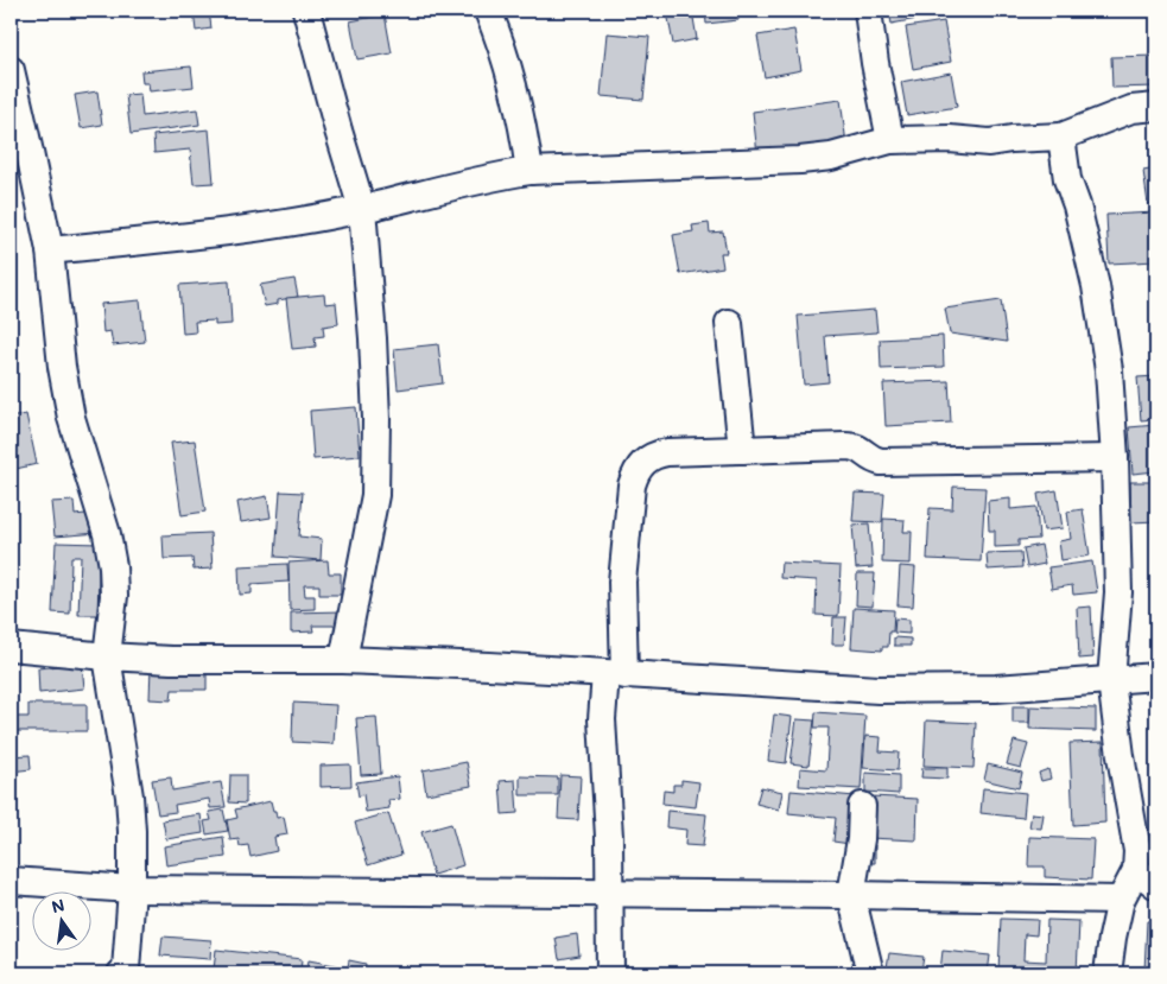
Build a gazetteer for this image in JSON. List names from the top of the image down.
{
  "north": "top"
}
